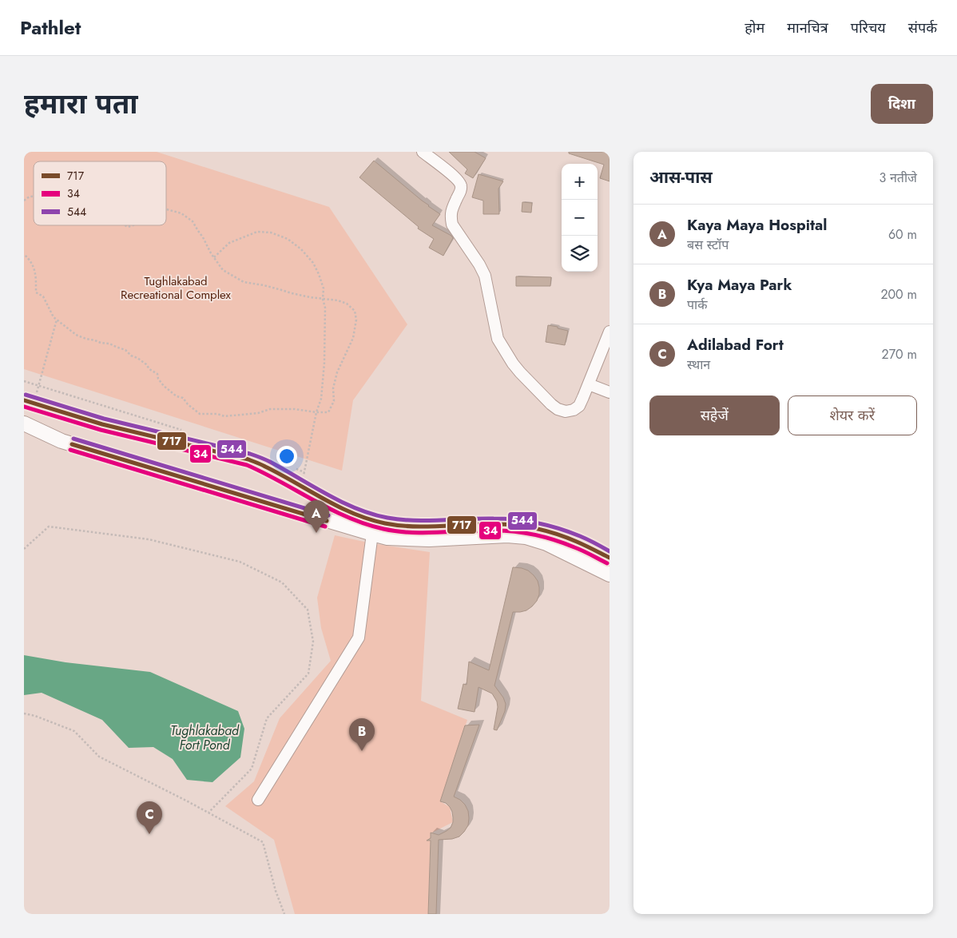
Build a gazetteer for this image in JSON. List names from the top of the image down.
{
  "water": ["Tughlakabad Fort Pond"],
  "parks": ["Tughlakabad Recreational Complex"],
  "lines": ["transit line 544", "transit line 717", "transit line 34"],
  "legend": ["717", "34", "544"],
  "page": {
    "header": "Pathlet",
    "nav": [
      "होम",
      "मानचित्र",
      "परिचय",
      "संपर्क"
    ],
    "title": "हमारा पता",
    "buttons": [
      "दिशा",
      ["सहेजें", "शेयर करें"]
    ],
    "heading": ["आस-पास", "3 नतीजे"],
    "map_buttons": ["+", "−"],
    "list": [
      {
        "mark": "A",
        "name": "Kaya Maya Hospital",
        "note": "बस स्टॉप",
        "value": "60 m"
      },
      {
        "mark": "B",
        "name": "Kya Maya Park",
        "note": "पार्क",
        "value": "200 m"
      },
      {
        "mark": "C",
        "name": "Adilabad Fort",
        "note": "स्थान",
        "value": "270 m"
      }
    ],
    "pins": ["A", "B", "C"]
  }
}
